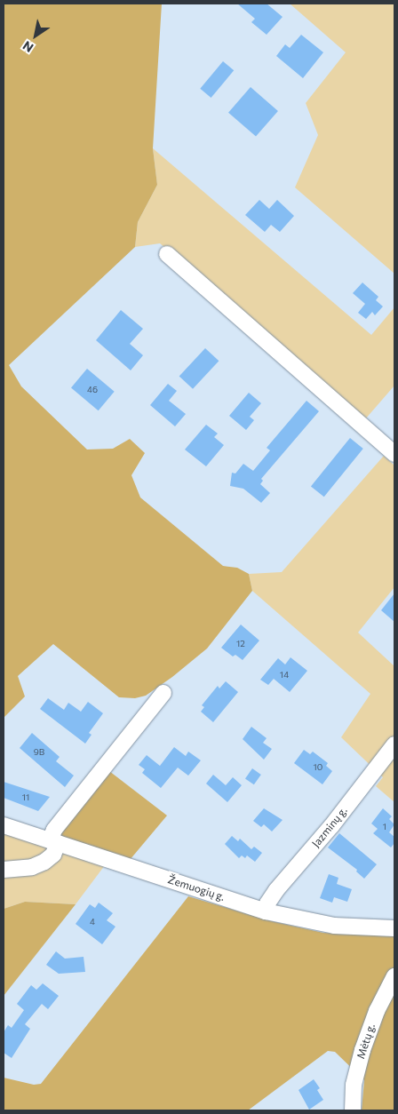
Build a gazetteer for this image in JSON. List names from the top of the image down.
{
  "streets": {
    "street": ["Jazminų g.", "Žemuogių g.", "Mėtų g."]
  },
  "crossings": [
    ["Jazminų g.", "Žemuogių g."]
  ],
  "house_numbers": [
    "46",
    "12",
    "14",
    "9B",
    "10",
    "11",
    "1",
    "4"
  ],
  "north": "bottom left"
}
